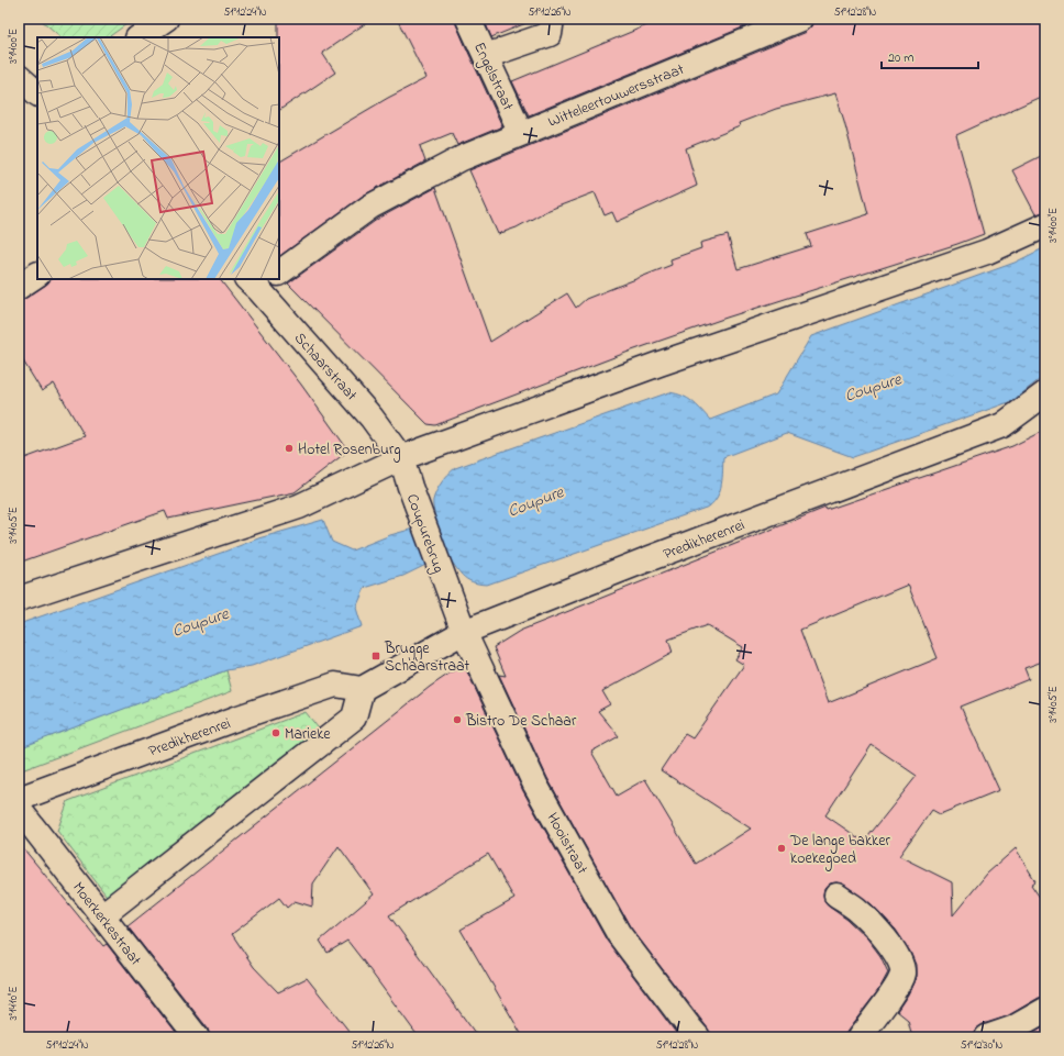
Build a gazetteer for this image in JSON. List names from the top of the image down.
{
  "streets": {
    "street": [
      "Engelstraat",
      "Witteleertouwersstraat",
      "Schaarstraat",
      "Coupurebrug",
      "Predikherenrei",
      "Hooistraat",
      "Moerkerkestraat"
    ]
  },
  "crossings": [
    ["Engelstraat", "Witteleertouwersstraat"],
    ["Schaarstraat", "Coupurebrug"],
    ["Coupurebrug", "Predikherenrei"],
    ["Coupurebrug", "Hooistraat"],
    ["Predikherenrei", "Hooistraat"]
  ],
  "water": ["Coupure"],
  "places": {
    "other": [
      "Hotel Rosenburg",
      "Bistro De Schaar",
      "Marieke",
      "De lange bakker koekegoed"
    ],
    "transit": ["Brugge Schaarstraat"]
  },
  "scale_bar": "20 m",
  "coordinates": [
    "51°12'24\"N",
    "51°12'26\"N",
    "51°12'28\"N",
    "3°14'00\"E",
    "3°14'05\"E",
    "3°14'10\"E",
    "51°12'30\"N"
  ]
}
